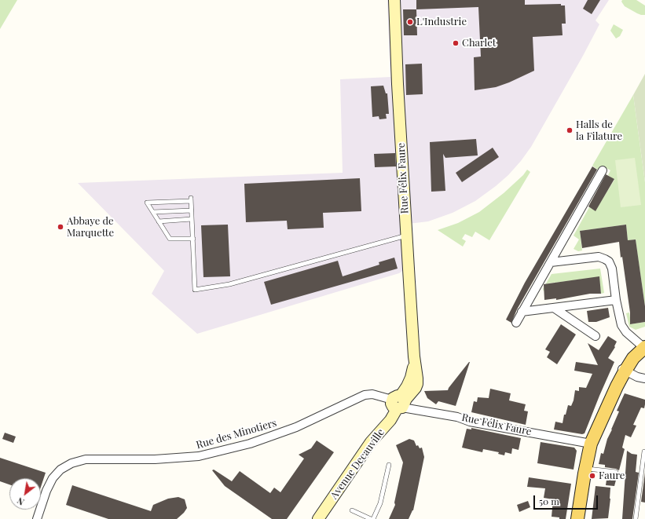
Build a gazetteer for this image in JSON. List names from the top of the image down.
{
  "streets": {
    "street": ["Rue Félix Faure", "Rue des Minotiers", "Avenue Decauville"]
  },
  "crossings": [
    ["Rue Félix Faure", "Rue des Minotiers"],
    ["Rue Félix Faure", "Avenue Decauville"],
    ["Rue des Minotiers", "Avenue Decauville"]
  ],
  "places": [
    "L'Industrie",
    "Charlet",
    "Halls de la Filature",
    "Abbaye de Marquette",
    "Faure"
  ],
  "scale_bar": "50 m",
  "north": "bottom left"
}
